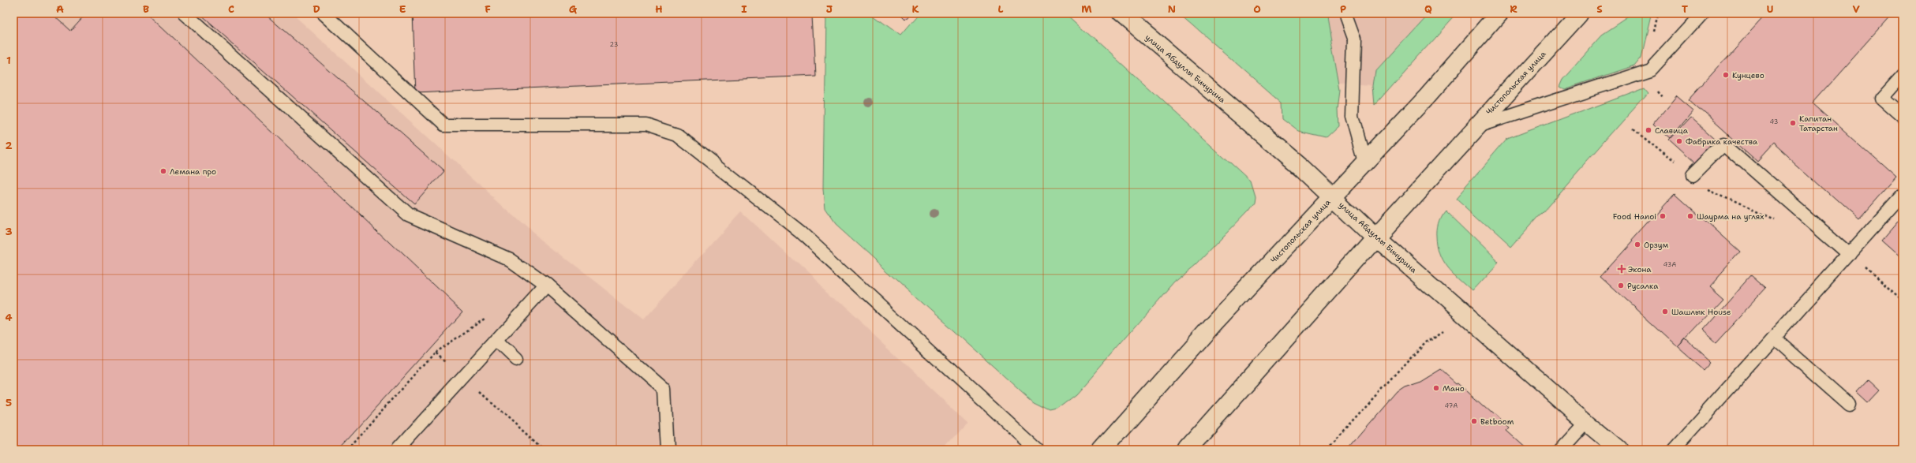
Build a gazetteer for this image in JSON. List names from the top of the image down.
{
  "streets": {
    "main road": ["улица Абдуллы Бичурина", "Чистопольская улица"]
  },
  "crossings": [
    ["улица Абдуллы Бичурина", "Чистопольская улица"]
  ],
  "places": {
    "other": [
      "Кунцево",
      "Капитан Татарстан",
      "Славица",
      "Фабрика качества",
      "Лемана про",
      "Food Hanoi",
      "Шаурма на углях",
      "Орзум",
      "Русалка",
      "Шашлык House",
      "Мано",
      "Betboom"
    ],
    "health": ["Экона"]
  },
  "house_numbers": [
    "23",
    "43",
    "43А",
    "47А"
  ],
  "grid": {
    "columns": [
      "A",
      "B",
      "C",
      "D",
      "E",
      "F",
      "G",
      "H",
      "I",
      "J",
      "K",
      "L",
      "M",
      "N",
      "O",
      "P",
      "Q",
      "R",
      "S",
      "T",
      "U",
      "V"
    ],
    "rows": [
      "1",
      "2",
      "3",
      "4",
      "5"
    ]
  }
}
